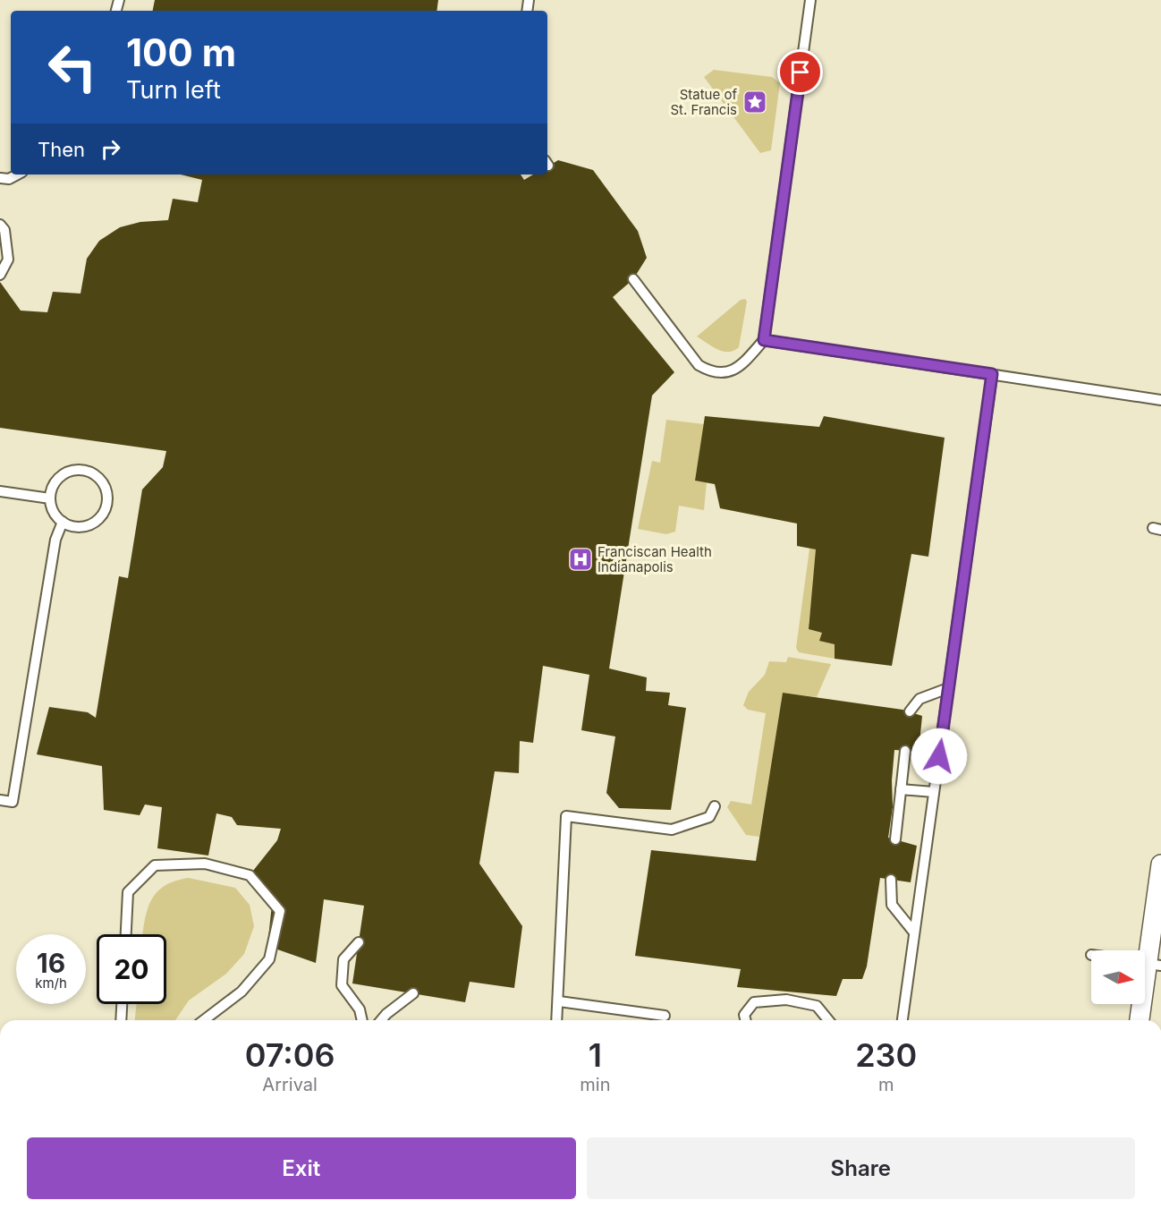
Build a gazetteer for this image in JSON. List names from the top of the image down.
{
  "places": {
    "place": ["Statue of St. Francis"],
    "hospital": ["Franciscan Health Indianapolis"]
  },
  "north": "right",
  "page": {
    "turn": ["100 m", "Turn left"],
    "then": "Then",
    "speed": "16 km/h",
    "limit": "20",
    "eta": [
      "07:06",
      "Arrival",
      "1",
      "min",
      "230",
      "m"
    ],
    "buttons": ["Exit", "Share"]
  }
}
